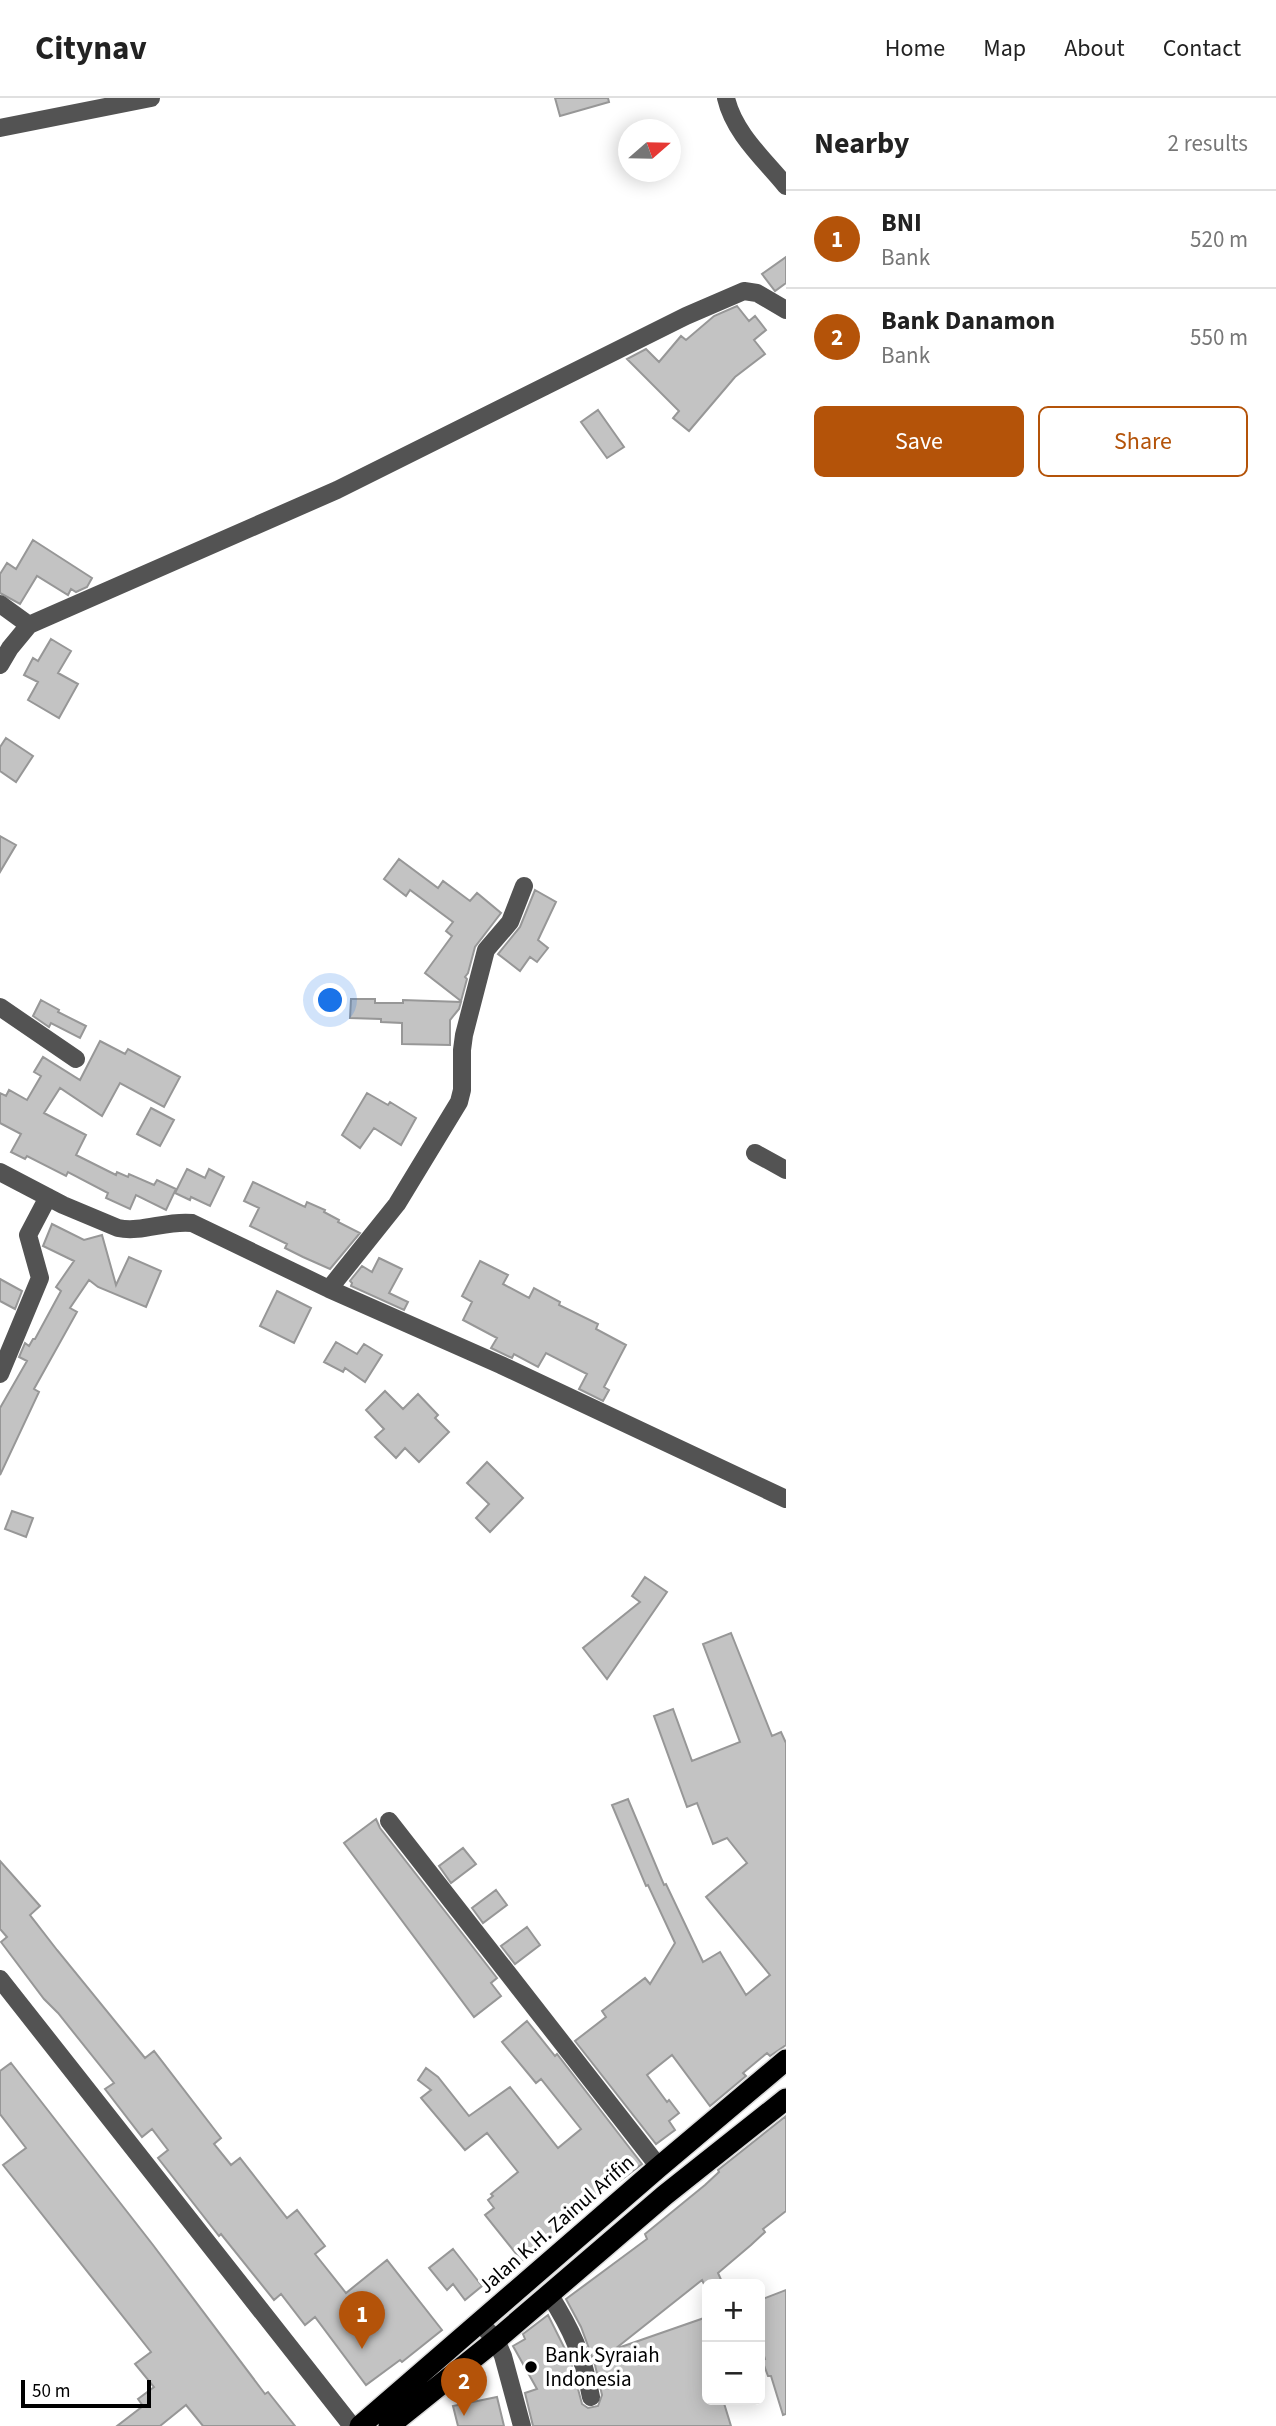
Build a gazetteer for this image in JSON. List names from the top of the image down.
{
  "streets": {
    "highway": ["Jalan K.H. Zainul Arifin"]
  },
  "places": ["Bank Syraiah Indonesia"],
  "scale_bar": "50 m",
  "north": "right",
  "page": {
    "header": "Citynav",
    "nav": [
      "Home",
      "Map",
      "About",
      "Contact"
    ],
    "heading": ["Nearby", "2 results"],
    "list": [
      {
        "mark": "1",
        "name": "BNI",
        "note": "Bank",
        "value": "520 m"
      },
      {
        "mark": "2",
        "name": "Bank Danamon",
        "note": "Bank",
        "value": "550 m"
      }
    ],
    "buttons": ["Save", "Share"],
    "map_buttons": ["+", "−"],
    "pins": ["1", "2"],
    "scale": "50 m"
  }
}
